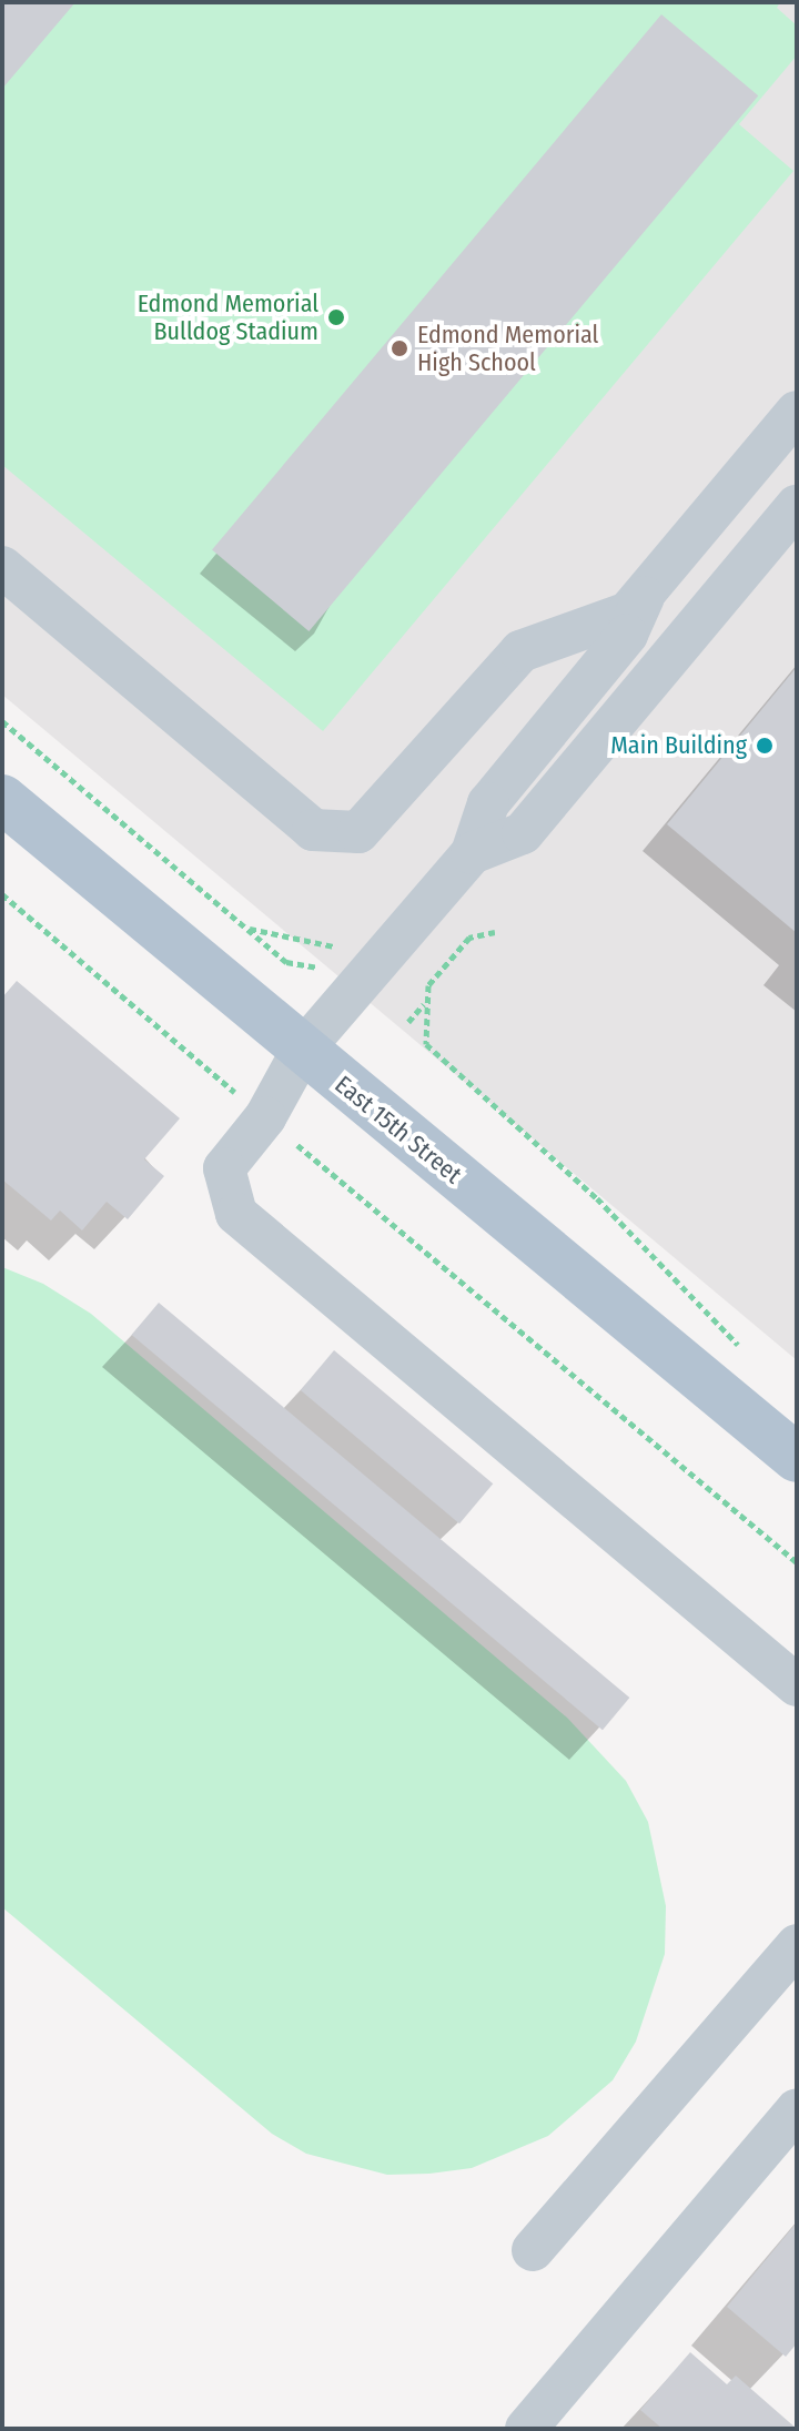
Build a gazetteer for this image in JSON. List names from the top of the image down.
{
  "streets": {
    "main road": ["East 15th Street"]
  },
  "places": ["Edmond Memorial Bulldog Stadium", "Edmond Memorial High School", "Main Building"]
}
